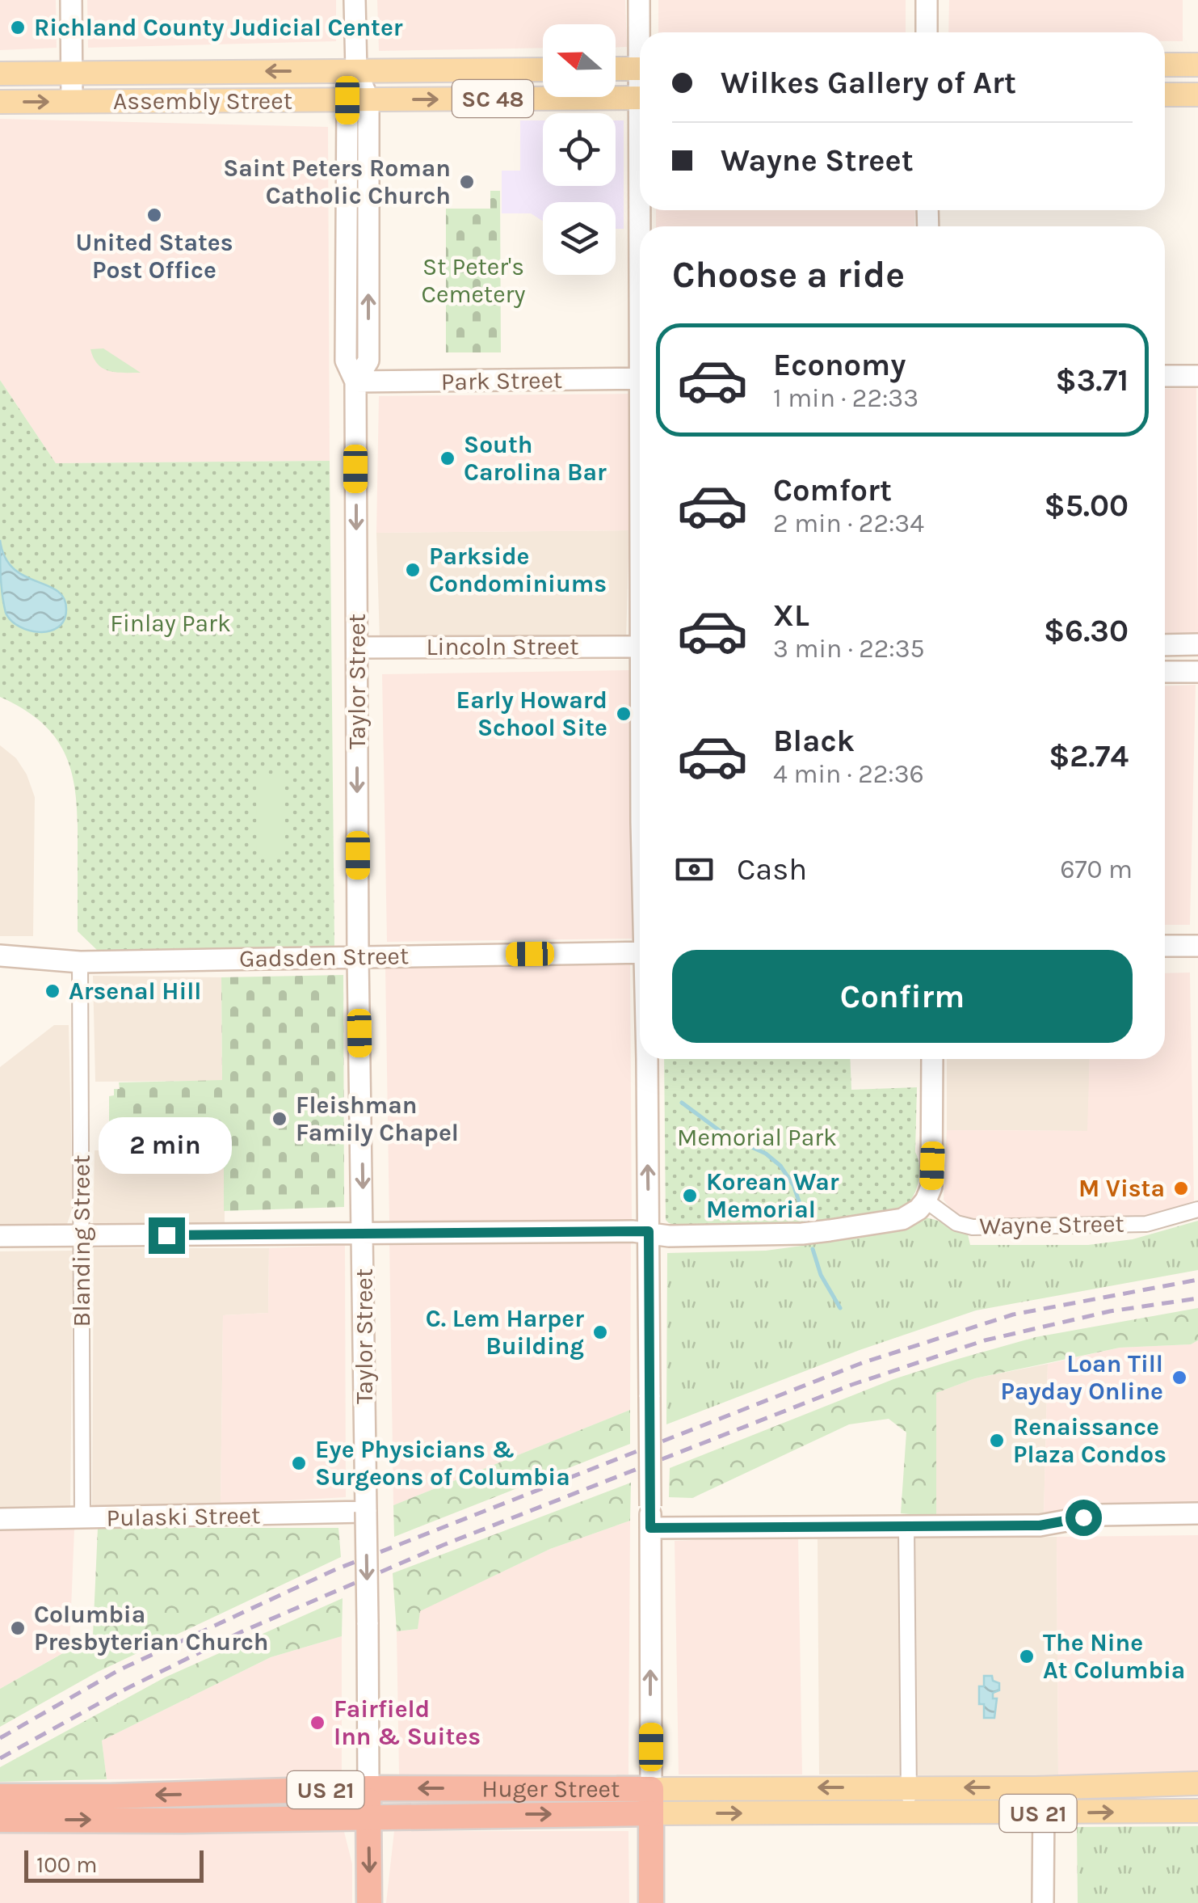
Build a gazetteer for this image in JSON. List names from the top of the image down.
{
  "streets": {
    "highway": ["Taylor Street", "Huger Street", "US 21"],
    "main road": ["SC 48", "Assembly Street"],
    "street": [
      "Park Street",
      "Lincoln Street",
      "Gadsden Street",
      "Wayne Street",
      "Blanding Street",
      "Pulaski Street"
    ]
  },
  "crossings": [
    ["Assembly Street", "Taylor Street"],
    ["Park Street", "Taylor Street"],
    ["Lincoln Street", "Taylor Street"],
    ["Taylor Street", "Gadsden Street"],
    ["Taylor Street", "Pulaski Street"],
    ["Taylor Street", "Huger Street"],
    ["Gadsden Street", "Blanding Street"],
    ["Blanding Street", "Pulaski Street"]
  ],
  "one_way": ["Taylor Street"],
  "parks": ["St Peter's Cemetery", "Finlay Park", "Memorial Park"],
  "places": [
    "Richland County Judicial Center",
    "Saint Peters Roman Catholic Church",
    "United States Post Office",
    "South Carolina Bar",
    "Parkside Condominiums",
    "Early Howard School Site",
    "Arsenal Hill",
    "Fleishman Family Chapel",
    "M Vista",
    "Korean War Memorial",
    "C. Lem Harper Building",
    "Loan Till Payday Online",
    "Renaissance Plaza Condos",
    "Eye Physicians & Surgeons of Columbia",
    "Columbia Presbyterian Church",
    "The Nine At Columbia",
    "Fairfield Inn & Suites"
  ],
  "scale_bar": "100 m",
  "north": "left",
  "page": {
    "banner": ["Wilkes Gallery of Art", "Wayne Street"],
    "heading": "Choose a ride",
    "list": [
      {
        "name": "Economy",
        "note": "1 min · 22:33",
        "value": "$3.71"
      },
      {
        "name": "Comfort",
        "note": "2 min · 22:34",
        "value": "$5.00"
      },
      {
        "name": "XL",
        "note": "3 min · 22:35",
        "value": "$6.30"
      },
      {
        "name": "Black",
        "note": "4 min · 22:36",
        "value": "$2.74"
      }
    ],
    "pay": ["Cash", "670 m"],
    "buttons": "Confirm",
    "bubble": "2 min",
    "scale": "100 m"
  }
}
